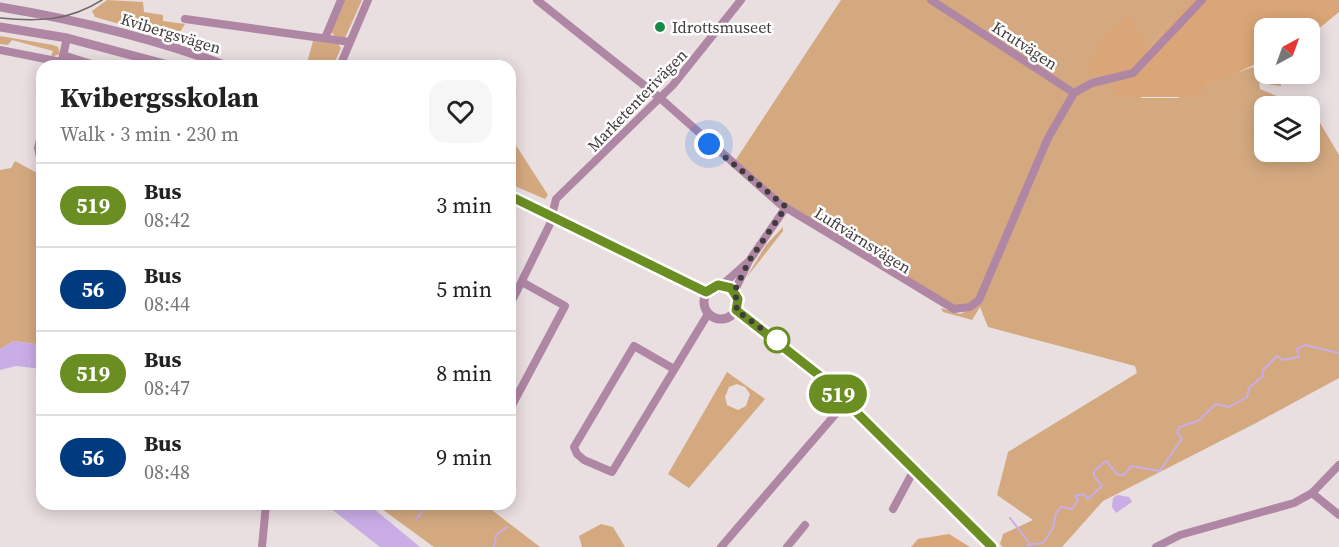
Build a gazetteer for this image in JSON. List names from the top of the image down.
{
  "streets": {
    "street": [
      "Kvibergsvägen",
      "Krutvägen",
      "Marketenterivägen",
      "Luftvärnsvägen"
    ]
  },
  "crossings": [
    ["Krutvägen", "Luftvärnsvägen"],
    ["Marketenterivägen", "Luftvärnsvägen"]
  ],
  "places": ["Idrottsmuseet"],
  "lines": ["bus line 519"],
  "north": "top right",
  "page": {
    "on_map": "519",
    "heading": ["Kvibergsskolan", "Walk · 3 min · 230 m"],
    "list": [
      {
        "mark": "519",
        "name": "Bus",
        "note": "08:42",
        "value": "3 min"
      },
      {
        "mark": "56",
        "name": "Bus",
        "note": "08:44",
        "value": "5 min"
      },
      {
        "mark": "519",
        "name": "Bus",
        "note": "08:47",
        "value": "8 min"
      },
      {
        "mark": "56",
        "name": "Bus",
        "note": "08:48",
        "value": "9 min"
      }
    ]
  }
}
